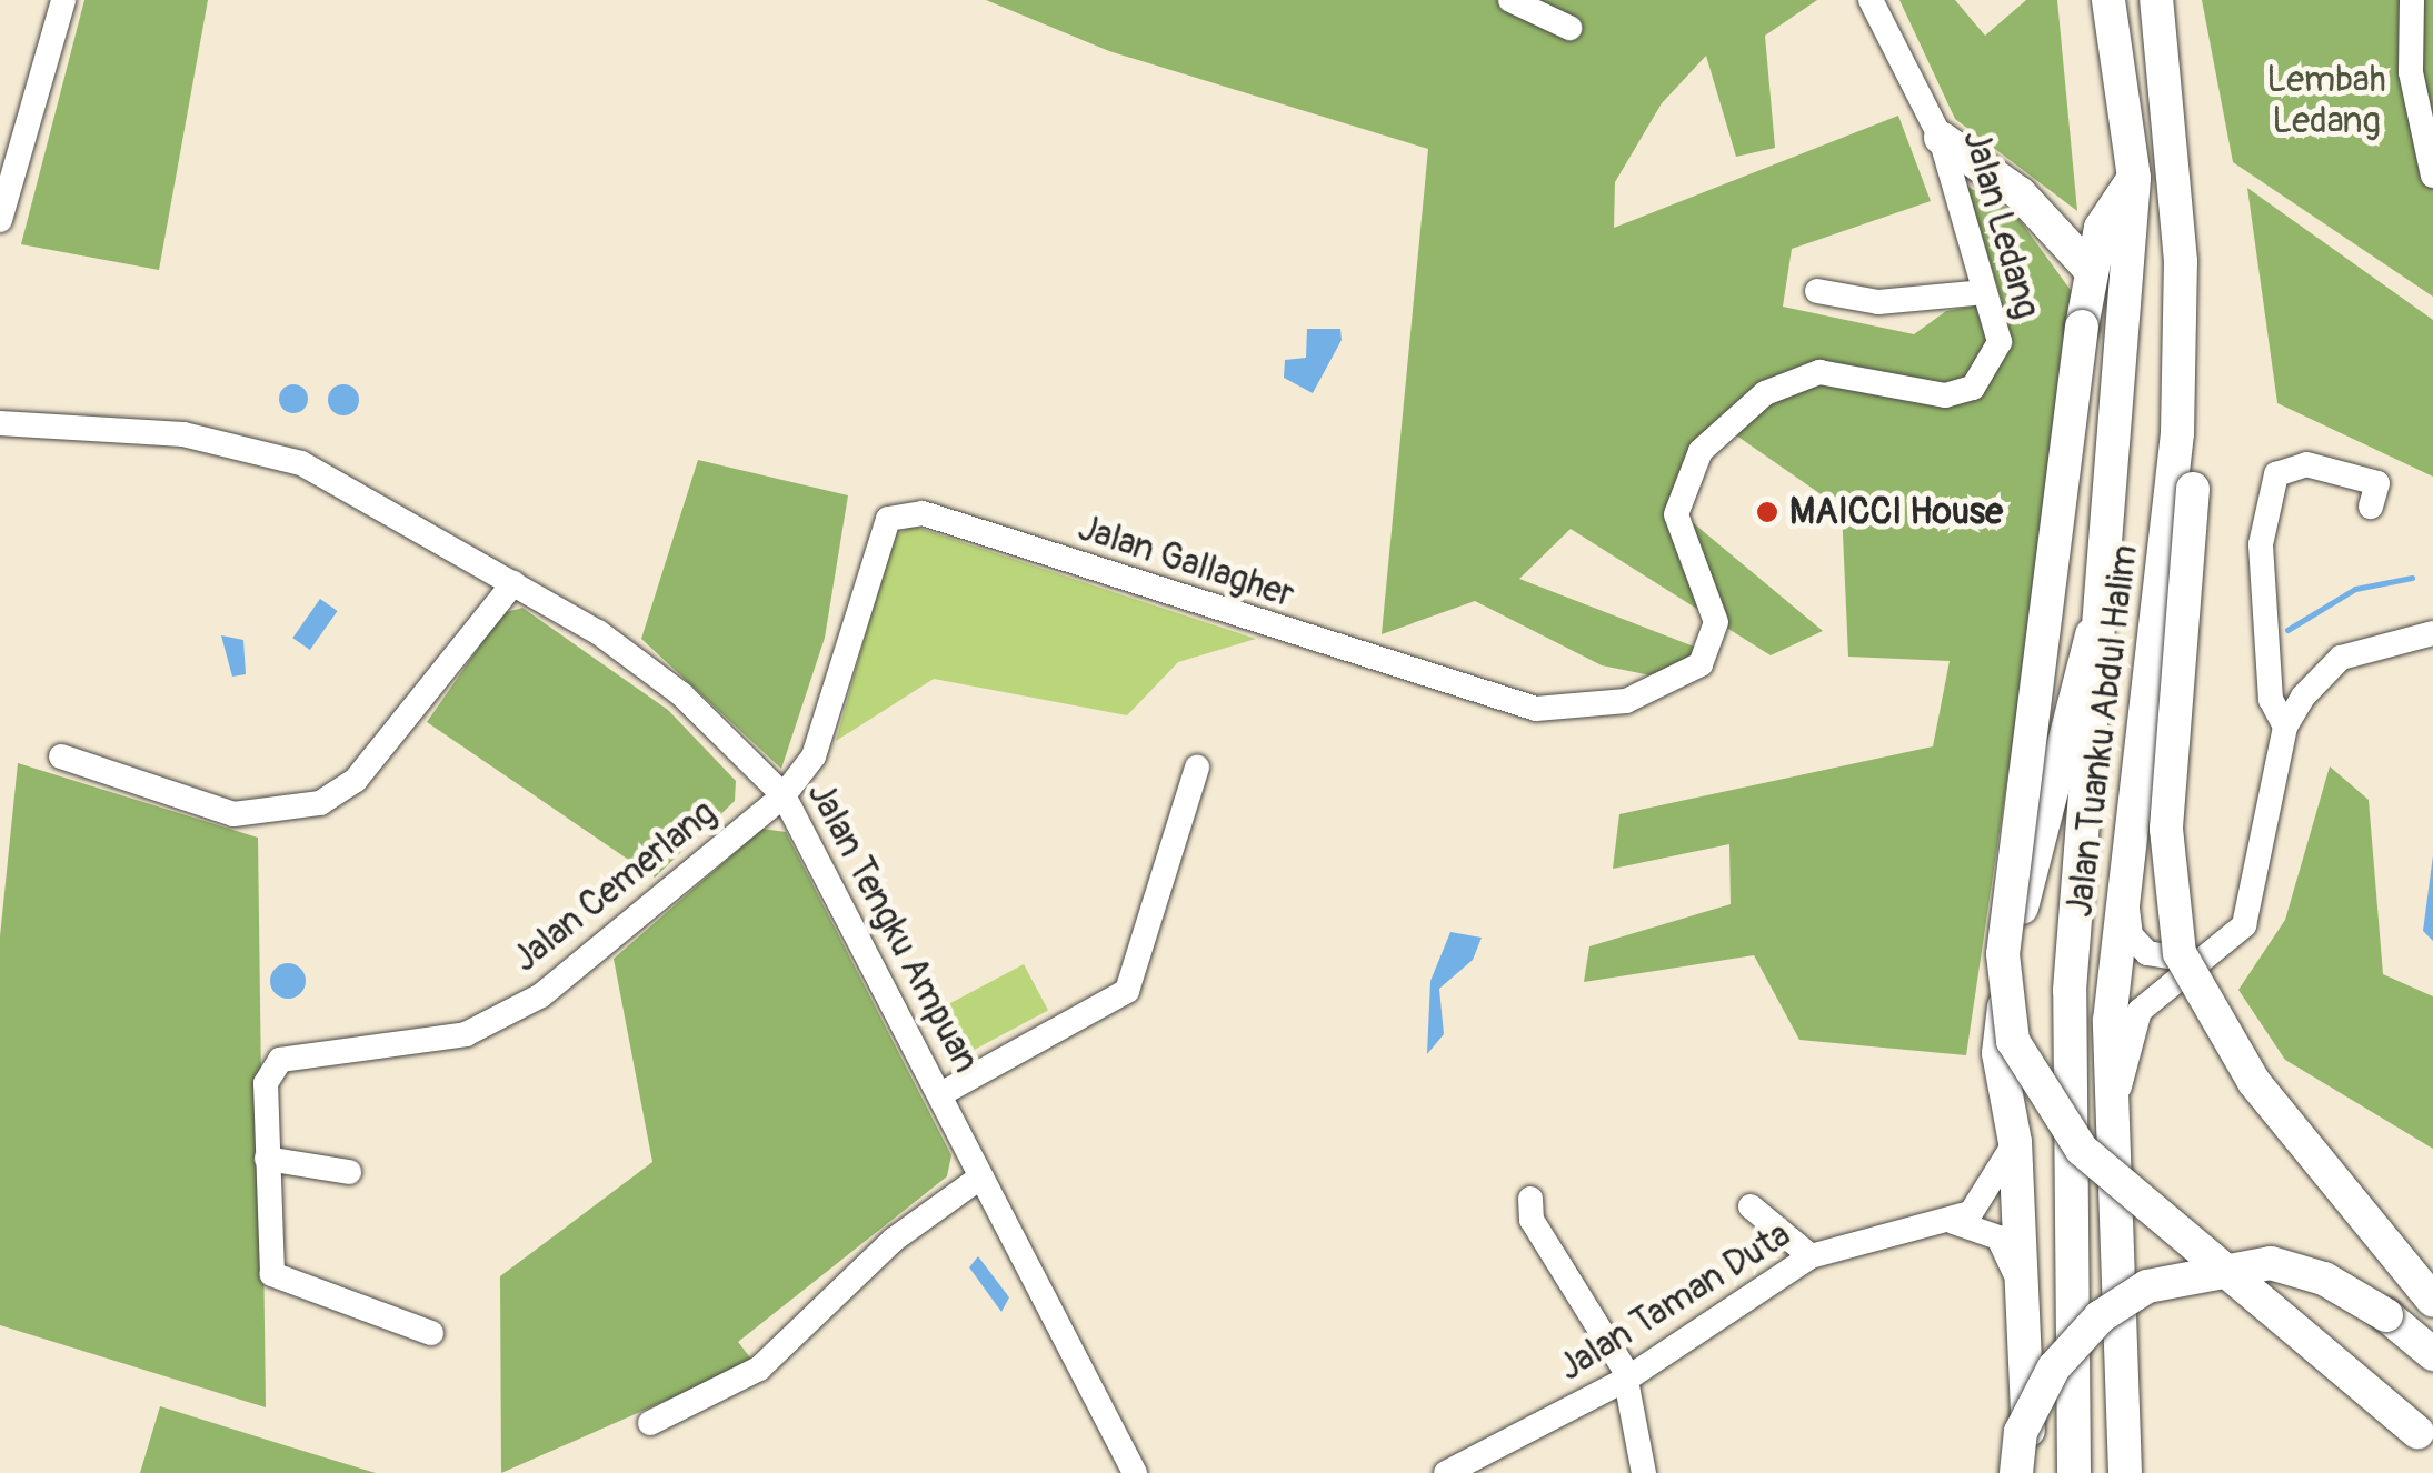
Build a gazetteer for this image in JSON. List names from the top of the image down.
{
  "streets": {
    "main road": ["Jalan Tuanku Abdul Halim"],
    "street": [
      "Jalan Ledang",
      "Jalan Gallagher",
      "Jalan Cemerlang",
      "Jalan Tengku Ampuan",
      "Jalan Taman Duta"
    ]
  },
  "crossings": [
    ["Jalan Ledang", "Jalan Gallagher"],
    ["Jalan Gallagher", "Jalan Cemerlang"],
    ["Jalan Gallagher", "Jalan Tengku Ampuan"],
    ["Jalan Cemerlang", "Jalan Tengku Ampuan"]
  ],
  "parks": ["Lembah Ledang"],
  "places": ["MAICCI House"]
}
